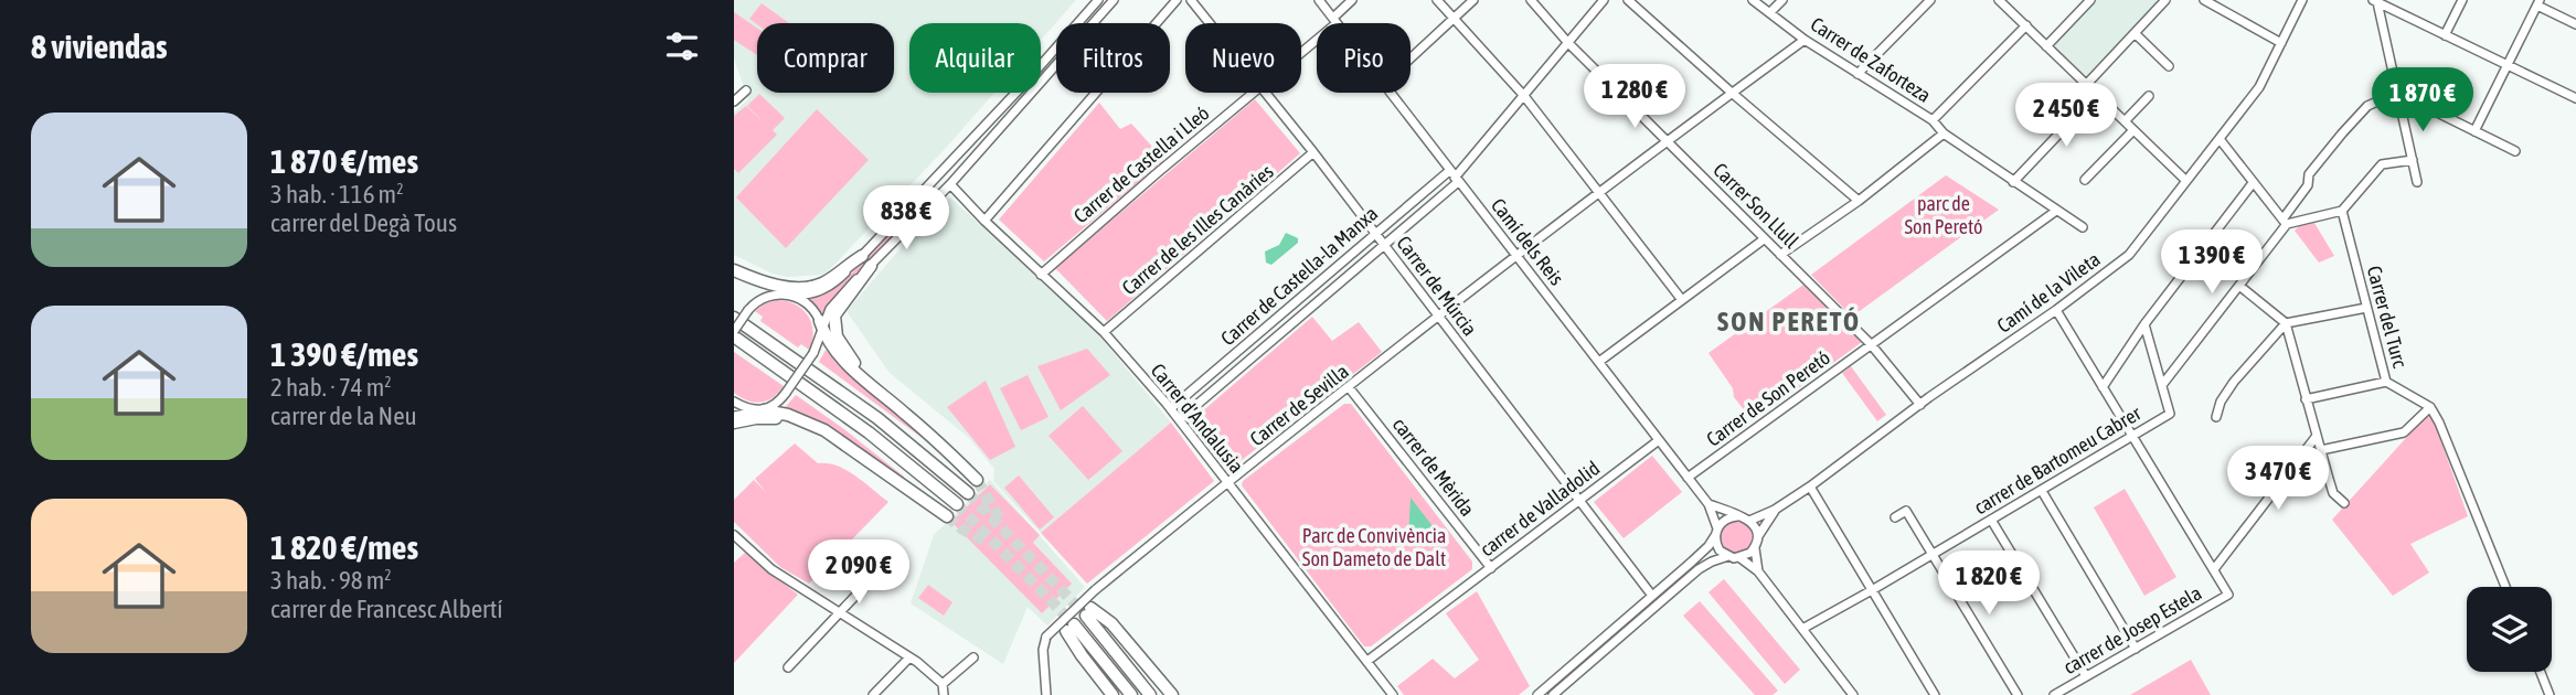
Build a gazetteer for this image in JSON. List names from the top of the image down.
{
  "streets": {
    "street": [
      "Carrer de Zaforteza",
      "Carrer de Castella i Lleó",
      "Carrer Son Llull",
      "Carrer de les Illes Canàries",
      "Camí dels Reis",
      "Carrer de Castella-la Manxa",
      "Carrer de Múrcia",
      "Camí de la Vileta",
      "Carrer del Turc",
      "Carrer de Son Peretó",
      "Carrer de Sevilla",
      "Carrer d'Andalusia",
      "carrer de Bartomeu Cabrer",
      "carrer de Mèrida",
      "carrer de Valladolid",
      "carrer de Josep Estela"
    ]
  },
  "crossings": [
    ["Carrer de Zaforteza", "Carrer de Son Peretó"],
    ["Carrer de Zaforteza", "Carrer de Sevilla"],
    ["Carrer de Castella i Lleó", "Camí dels Reis"],
    ["Carrer de Castella i Lleó", "Carrer d'Andalusia"],
    ["Carrer Son Llull", "Camí de la Vileta"],
    ["Carrer Son Llull", "Carrer de Son Peretó"],
    ["Carrer Son Llull", "Carrer de Sevilla"],
    ["Carrer de les Illes Canàries", "Carrer de Múrcia"],
    ["Carrer de les Illes Canàries", "Carrer d'Andalusia"],
    ["Camí dels Reis", "Carrer de Castella-la Manxa"],
    ["Camí dels Reis", "Camí de la Vileta"],
    ["Camí dels Reis", "Carrer de Son Peretó"],
    ["Camí dels Reis", "Carrer de Sevilla"],
    ["Camí dels Reis", "carrer de Valladolid"],
    ["Carrer de Castella-la Manxa", "Carrer de Múrcia"],
    ["Carrer de Castella-la Manxa", "Carrer d'Andalusia"],
    ["Carrer de Múrcia", "Carrer de Sevilla"],
    ["Carrer de Múrcia", "carrer de Valladolid"],
    ["Carrer de Sevilla", "Carrer d'Andalusia"],
    ["Carrer de Sevilla", "carrer de Mèrida"],
    ["Carrer d'Andalusia", "carrer de Valladolid"],
    ["carrer de Mèrida", "carrer de Valladolid"]
  ],
  "districts": ["SON PERETÓ"],
  "parks": ["parc de Son Peretó", "Parc de Convivència Son Dameto de Dalt"],
  "page": {
    "heading": "8 viviendas",
    "chip": [
      "Comprar",
      "Alquilar",
      "Filtros",
      "Nuevo",
      "Piso"
    ],
    "price": [
      "1 280 €",
      "1 870 €",
      "2 450 €",
      "838 €",
      "1 390 €",
      "3 470 €",
      "2 090 €",
      "1 820 €"
    ],
    "list": [
      {
        "name": "1 870 €/mes",
        "note": "3 hab. · 116 m² · carrer del Degà Tous"
      },
      {
        "name": "1 390 €/mes",
        "note": "2 hab. · 74 m² · carrer de la Neu"
      },
      {
        "name": "1 820 €/mes",
        "note": "3 hab. · 98 m² · carrer de Francesc Albertí"
      }
    ]
  }
}
